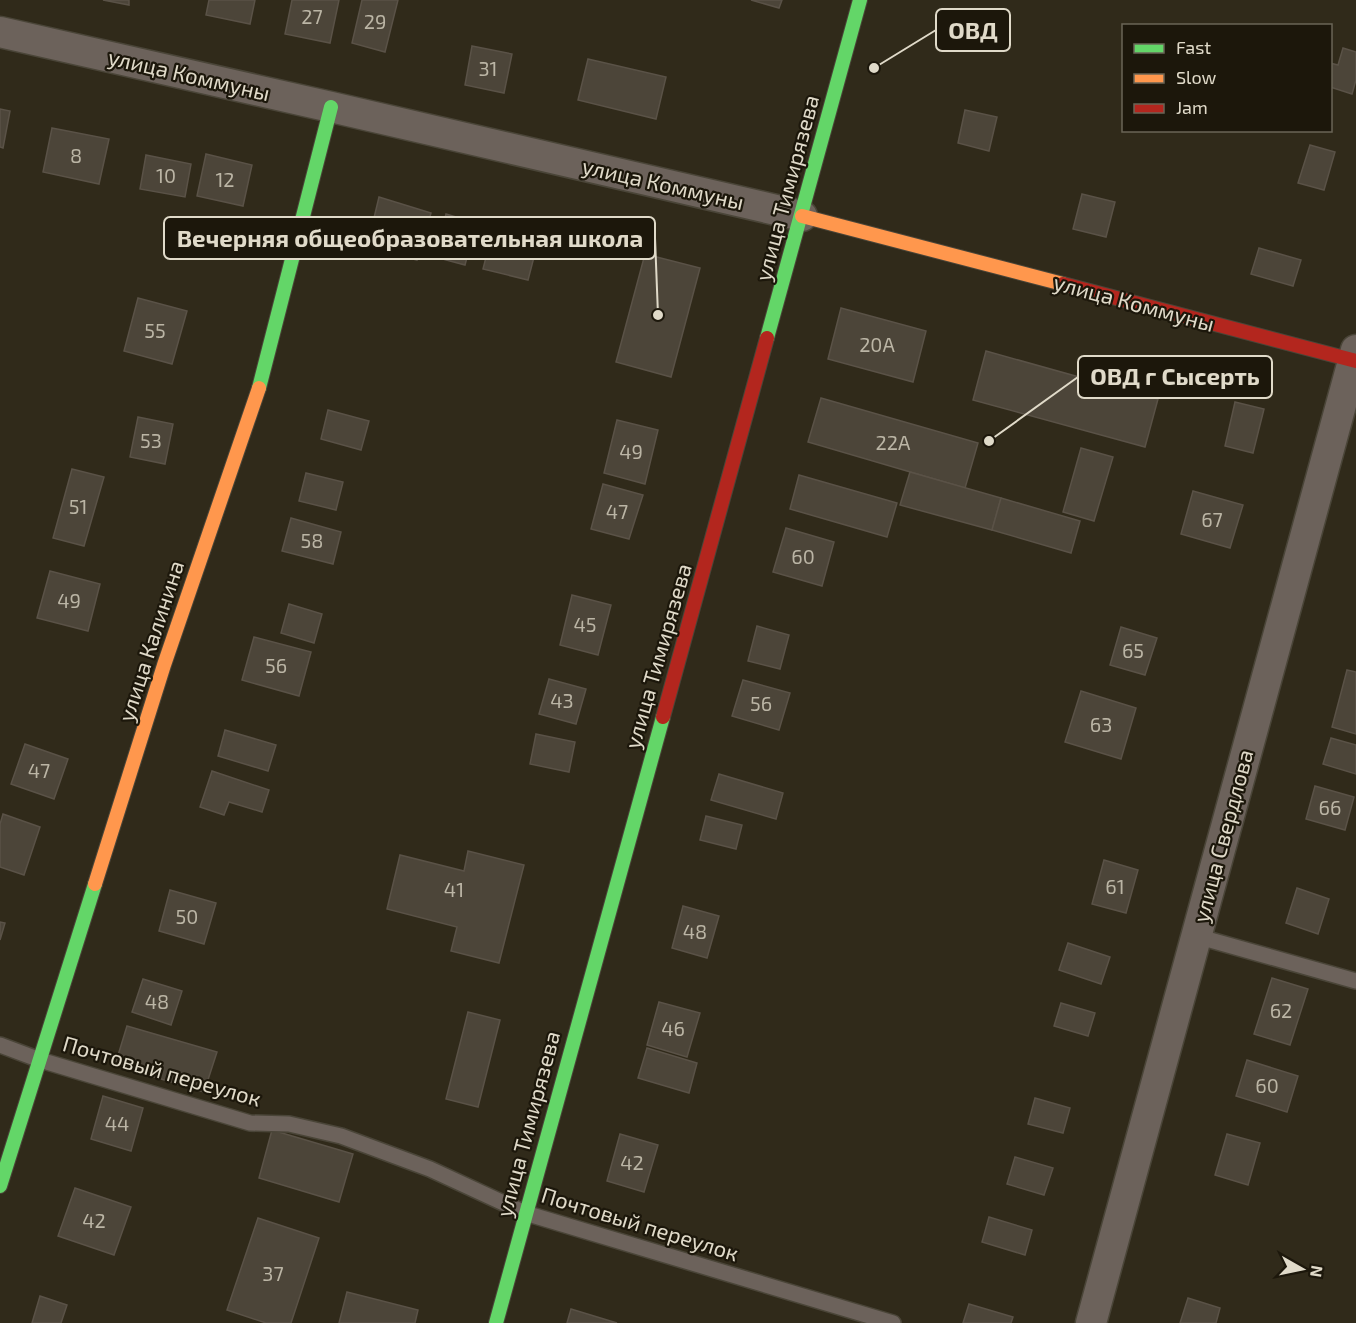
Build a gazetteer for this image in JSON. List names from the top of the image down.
{
  "streets": {
    "street": [
      "улица Коммуны",
      "улица Тимирязева",
      "улица Калинина",
      "улица Свердлова"
    ],
    "lane": ["Почтовый переулок"]
  },
  "crossings": [
    ["улица Коммуны", "улица Тимирязева"],
    ["улица Коммуны", "улица Калинина"],
    ["улица Коммуны", "улица Свердлова"],
    ["улица Тимирязева", "Почтовый переулок"],
    ["улица Калинина", "Почтовый переулок"]
  ],
  "places": ["ОВД", "Вечерняя общеобразовательная школа", "ОВД г Сысерть"],
  "house_numbers": [
    "27",
    "29",
    "31",
    "8",
    "10",
    "12",
    "55",
    "20А",
    "53",
    "22А",
    "49",
    "51",
    "47",
    "67",
    "58",
    "60",
    "49",
    "45",
    "65",
    "56",
    "43",
    "56",
    "63",
    "47",
    "66",
    "61",
    "41",
    "50",
    "48",
    "48",
    "62",
    "46",
    "60",
    "44",
    "42",
    "42",
    "37"
  ],
  "legend": ["Fast", "Slow", "Jam"],
  "north": "right"
}
